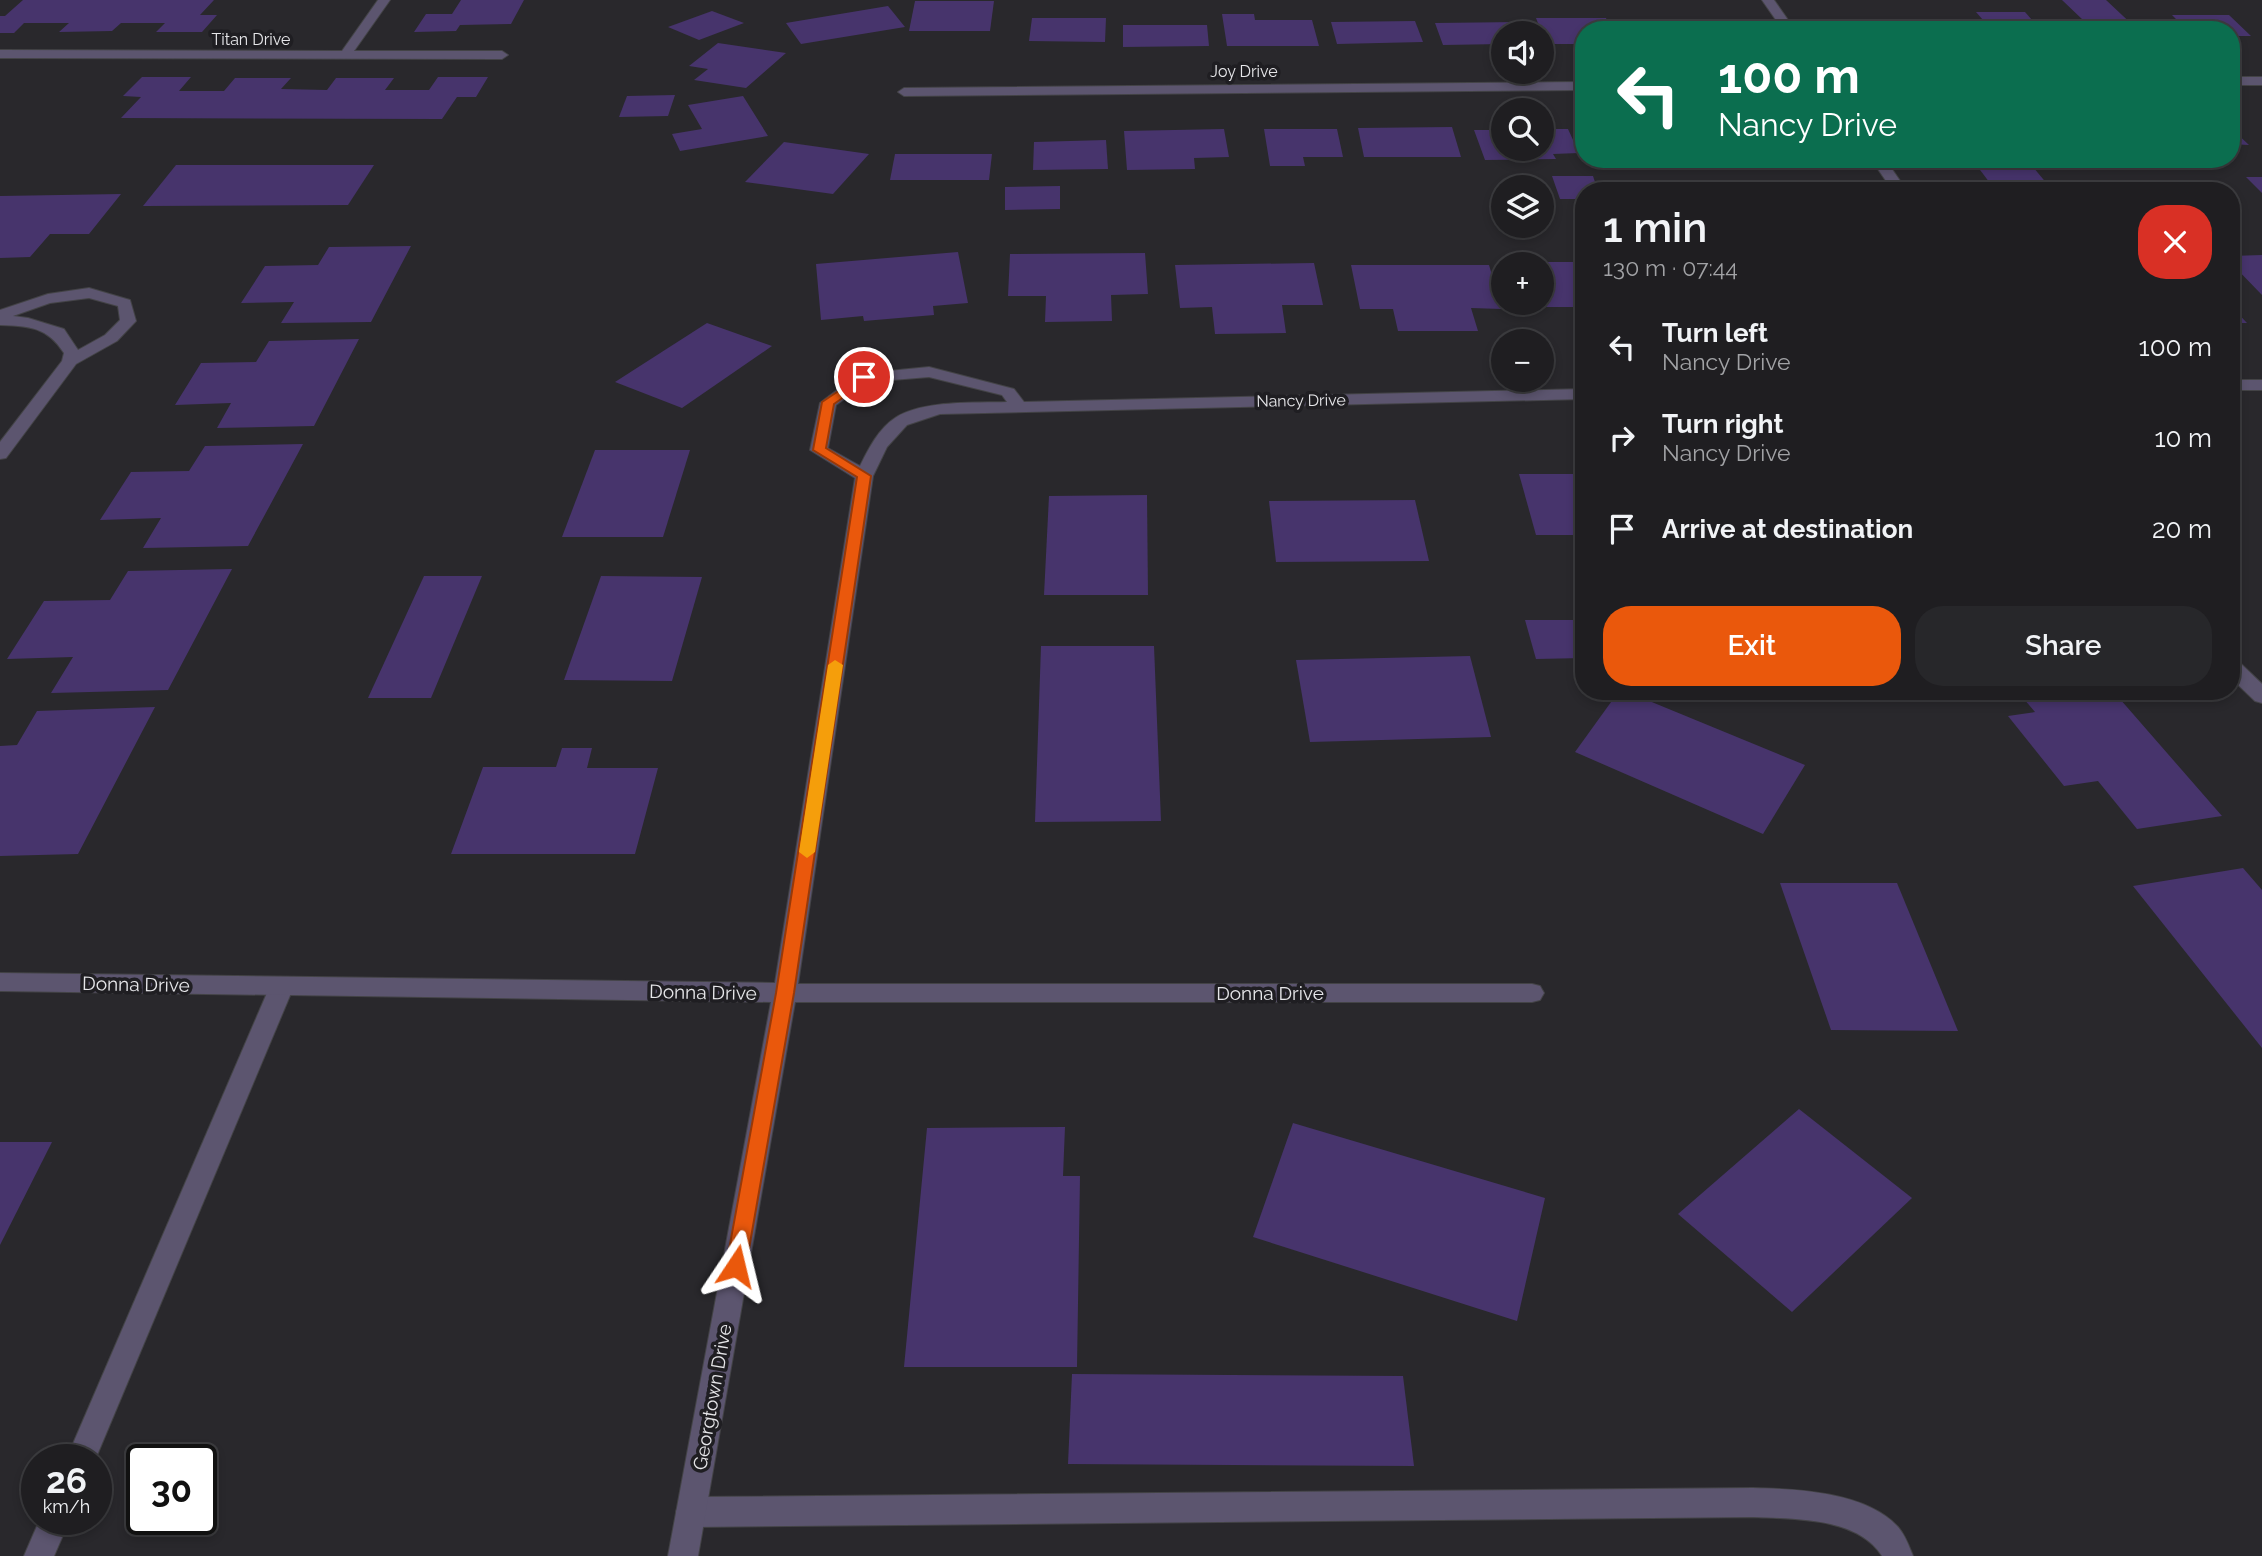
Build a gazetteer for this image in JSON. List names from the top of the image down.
{
  "streets": {
    "street": [
      "Titan Drive",
      "Joy Drive",
      "Nancy Drive",
      "Donna Drive",
      "Georgtown Drive"
    ]
  },
  "crossings": [
    ["Nancy Drive", "Georgtown Drive"],
    ["Donna Drive", "Georgtown Drive"]
  ],
  "page": {
    "map_buttons": ["+", "−"],
    "turn": ["100 m", "Nancy Drive"],
    "heading": ["1 min", "130 m · 07:44"],
    "list": [
      {
        "name": "Turn left",
        "note": "Nancy Drive",
        "value": "100 m"
      },
      {
        "name": "Turn right",
        "note": "Nancy Drive",
        "value": "10 m"
      },
      {
        "name": "Arrive at destination",
        "value": "20 m"
      }
    ],
    "buttons": ["Exit", "Share"],
    "speed": "26 km/h",
    "limit": "30"
  }
}
